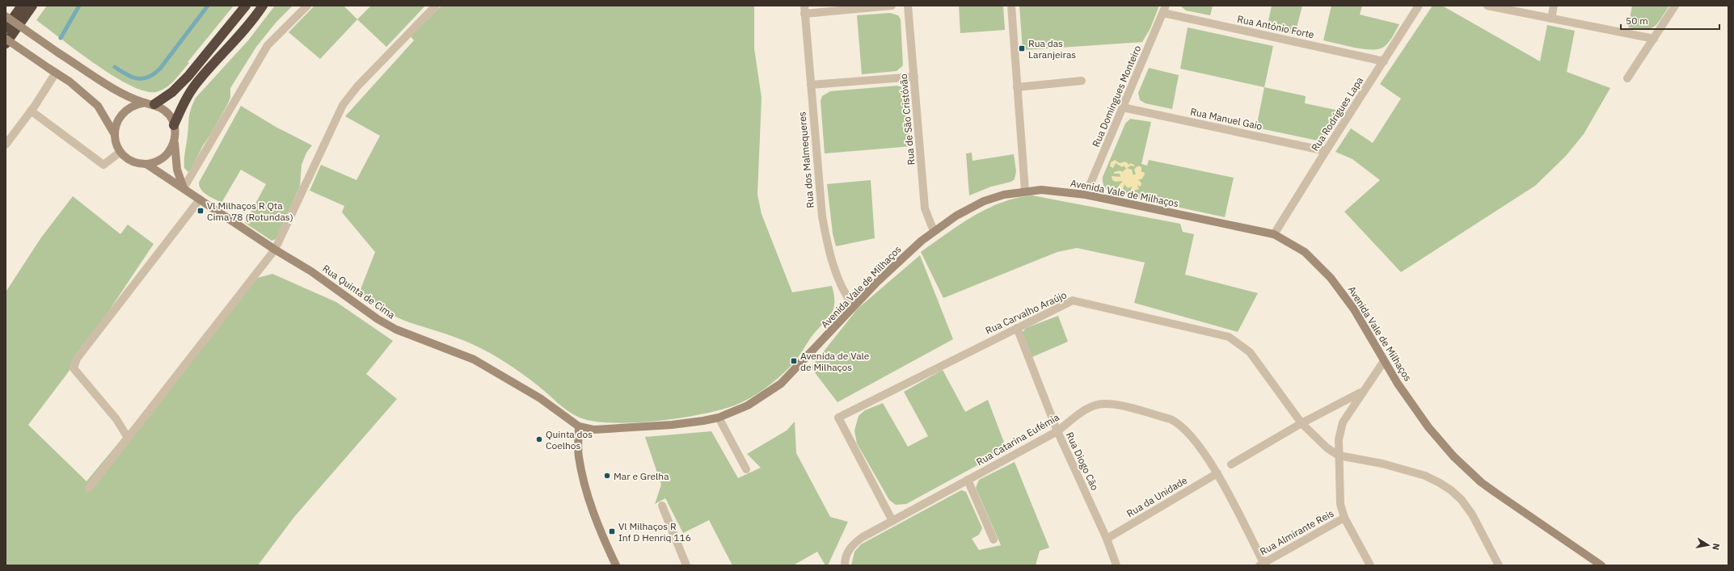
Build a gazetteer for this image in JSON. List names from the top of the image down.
{
  "streets": {
    "street": [
      "Rua António Forte",
      "Rua Domingues Monteiro",
      "Rua Rodrigues Lapa",
      "Rua Manuel Gaio",
      "Rua de São Cristóvão",
      "Rua dos Malmequeres",
      "Avenida Vale de Milhaços",
      "Rua Quinta de Cima",
      "Rua Carvalho Araújo",
      "Rua Catarina Eufémia",
      "Rua Diogo Cão",
      "Rua da Unidade",
      "Rua Almirante Reis"
    ]
  },
  "crossings": [
    ["Rua António Forte", "Rua Domingues Monteiro"],
    ["Rua António Forte", "Rua Rodrigues Lapa"],
    ["Rua Domingues Monteiro", "Rua Manuel Gaio"],
    ["Rua Domingues Monteiro", "Avenida Vale de Milhaços"],
    ["Rua Rodrigues Lapa", "Rua Manuel Gaio"],
    ["Rua Rodrigues Lapa", "Avenida Vale de Milhaços"],
    ["Rua de São Cristóvão", "Avenida Vale de Milhaços"],
    ["Rua dos Malmequeres", "Avenida Vale de Milhaços"],
    ["Avenida Vale de Milhaços", "Rua Quinta de Cima"],
    ["Rua Carvalho Araújo", "Rua Catarina Eufémia"],
    ["Rua Carvalho Araújo", "Rua Diogo Cão"],
    ["Rua Catarina Eufémia", "Rua Diogo Cão"],
    ["Rua Catarina Eufémia", "Rua da Unidade"],
    ["Rua Catarina Eufémia", "Rua Almirante Reis"],
    ["Rua Diogo Cão", "Rua da Unidade"]
  ],
  "places": {
    "transit": [
      "Rua das Laranjeiras",
      "Vl Milhaços R Qta Cima 78 (Rotundas)",
      "Avenida de Vale de Milhaços",
      "Vl Milhaços R Inf D Henriq 116"
    ],
    "other": ["Quinta dos Coelhos", "Mar e Grelha"]
  },
  "scale_bar": "50 m",
  "north": "right"
}
